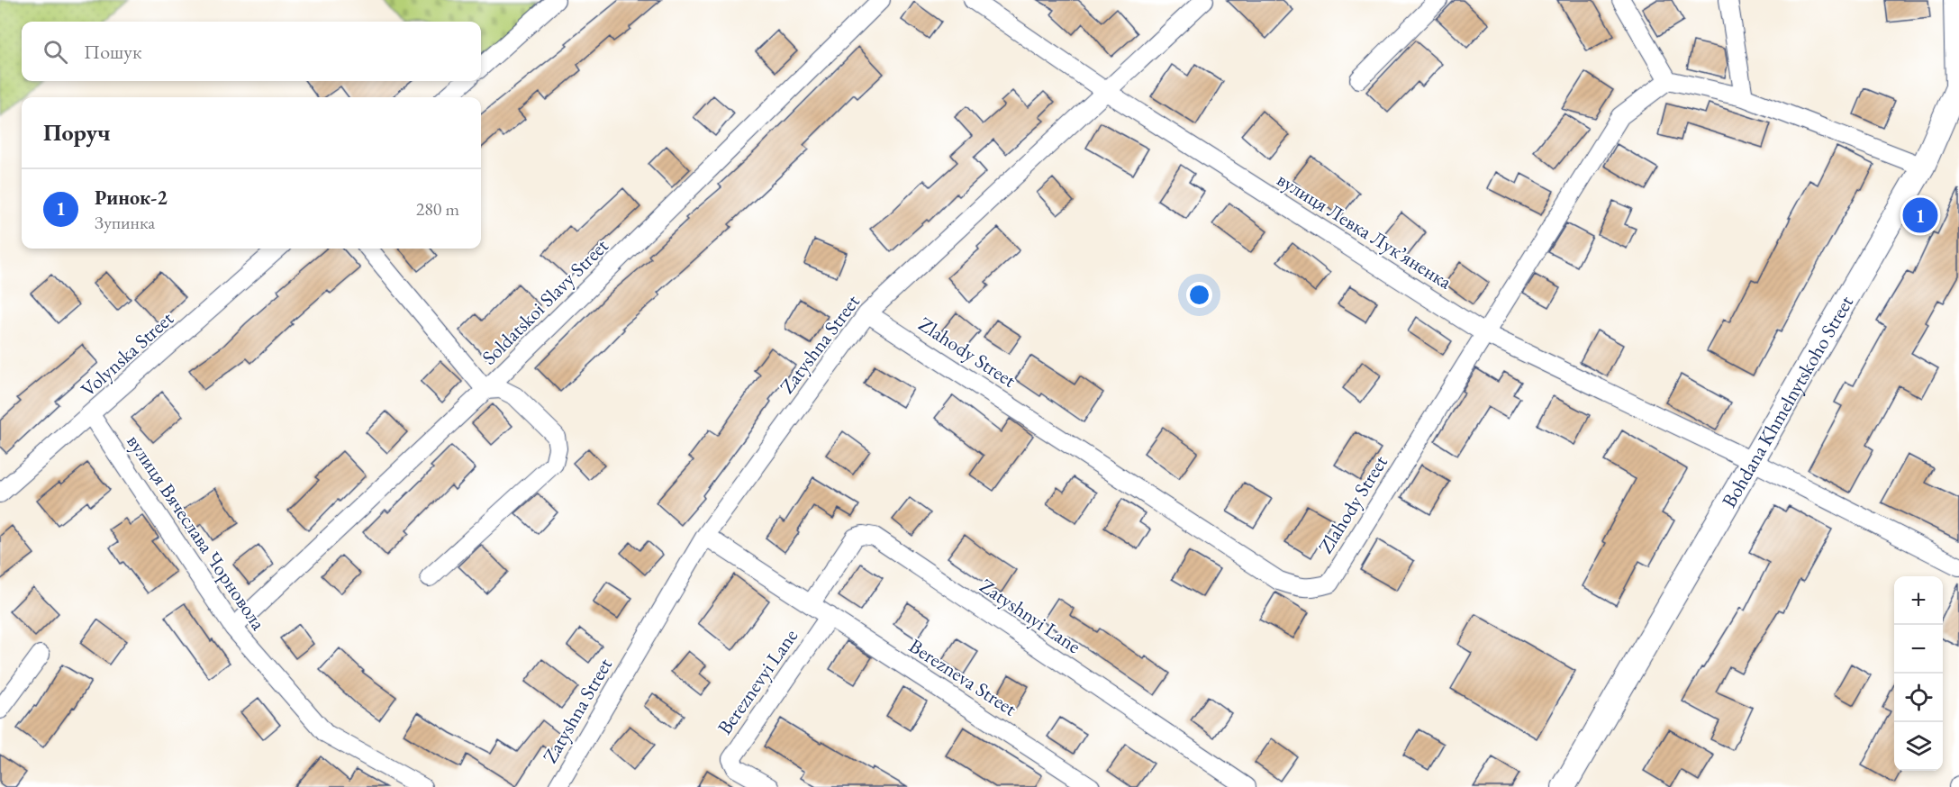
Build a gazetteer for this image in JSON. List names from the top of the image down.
{
  "streets": {
    "main road": ["Bohdana Khmelnytskoho Street"],
    "street": [
      "вулиця Левка Лукʼяненка",
      "Soldatskoi Slavy Street",
      "Zatyshna Street",
      "Zlahody Street",
      "Volynska Street",
      "вулиця Вячеслава Чорновола",
      "Zatyshnyi Lane",
      "Berezneva Street",
      "Bereznevyi Lane"
    ]
  },
  "crossings": [
    ["вулиця Левка Лукʼяненка", "Zatyshna Street"],
    ["вулиця Левка Лукʼяненка", "Zlahody Street"],
    ["вулиця Левка Лукʼяненка", "Bohdana Khmelnytskoho Street"],
    ["Soldatskoi Slavy Street", "вулиця Вячеслава Чорновола"],
    ["Zatyshna Street", "Zlahody Street"],
    ["Zatyshna Street", "Berezneva Street"],
    ["Volynska Street", "вулиця Вячеслава Чорновола"],
    ["Zatyshnyi Lane", "Berezneva Street"],
    ["Berezneva Street", "Bereznevyi Lane"]
  ],
  "page": {
    "search": "Пошук",
    "heading": "Поруч",
    "list": [
      {
        "mark": "1",
        "name": "Ринок-2",
        "note": "Зупинка",
        "value": "280 m"
      }
    ],
    "pins": "1",
    "map_buttons": ["+", "−"]
  }
}
